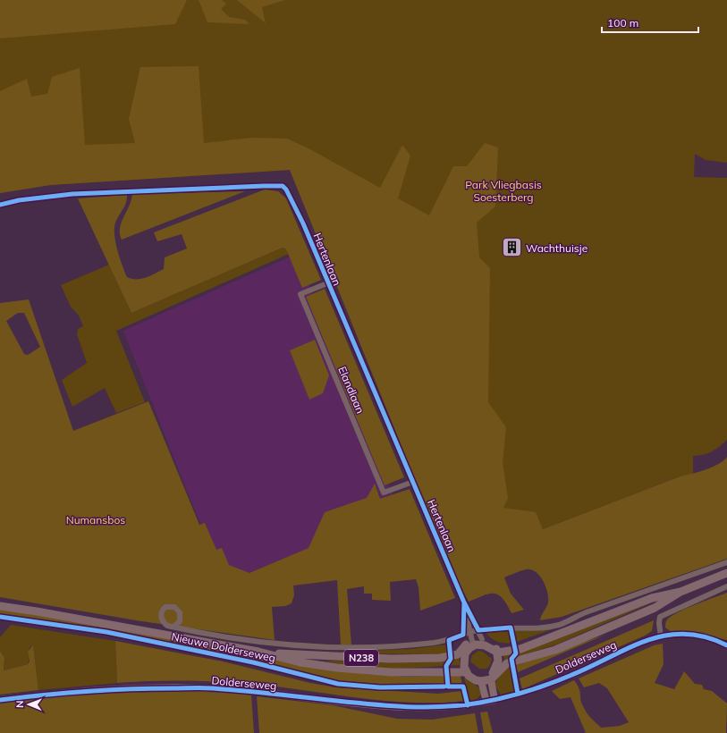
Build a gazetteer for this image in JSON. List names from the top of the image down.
{
  "streets": {
    "main road": ["Nieuwe Dolderseweg", "Dolderseweg", "N238"],
    "street": ["Hertenlaan", "Elandlaan"]
  },
  "crossings": [
    ["Hertenlaan", "Elandlaan"],
    ["Hertenlaan", "Nieuwe Dolderseweg"],
    ["Hertenlaan", "N238"],
    ["Nieuwe Dolderseweg", "N238"]
  ],
  "parks": ["Park Vliegbasis Soesterberg", "Numansbos"],
  "places": {
    "building": ["Wachthuisje"]
  },
  "scale_bar": "100 m",
  "north": "left"
}
